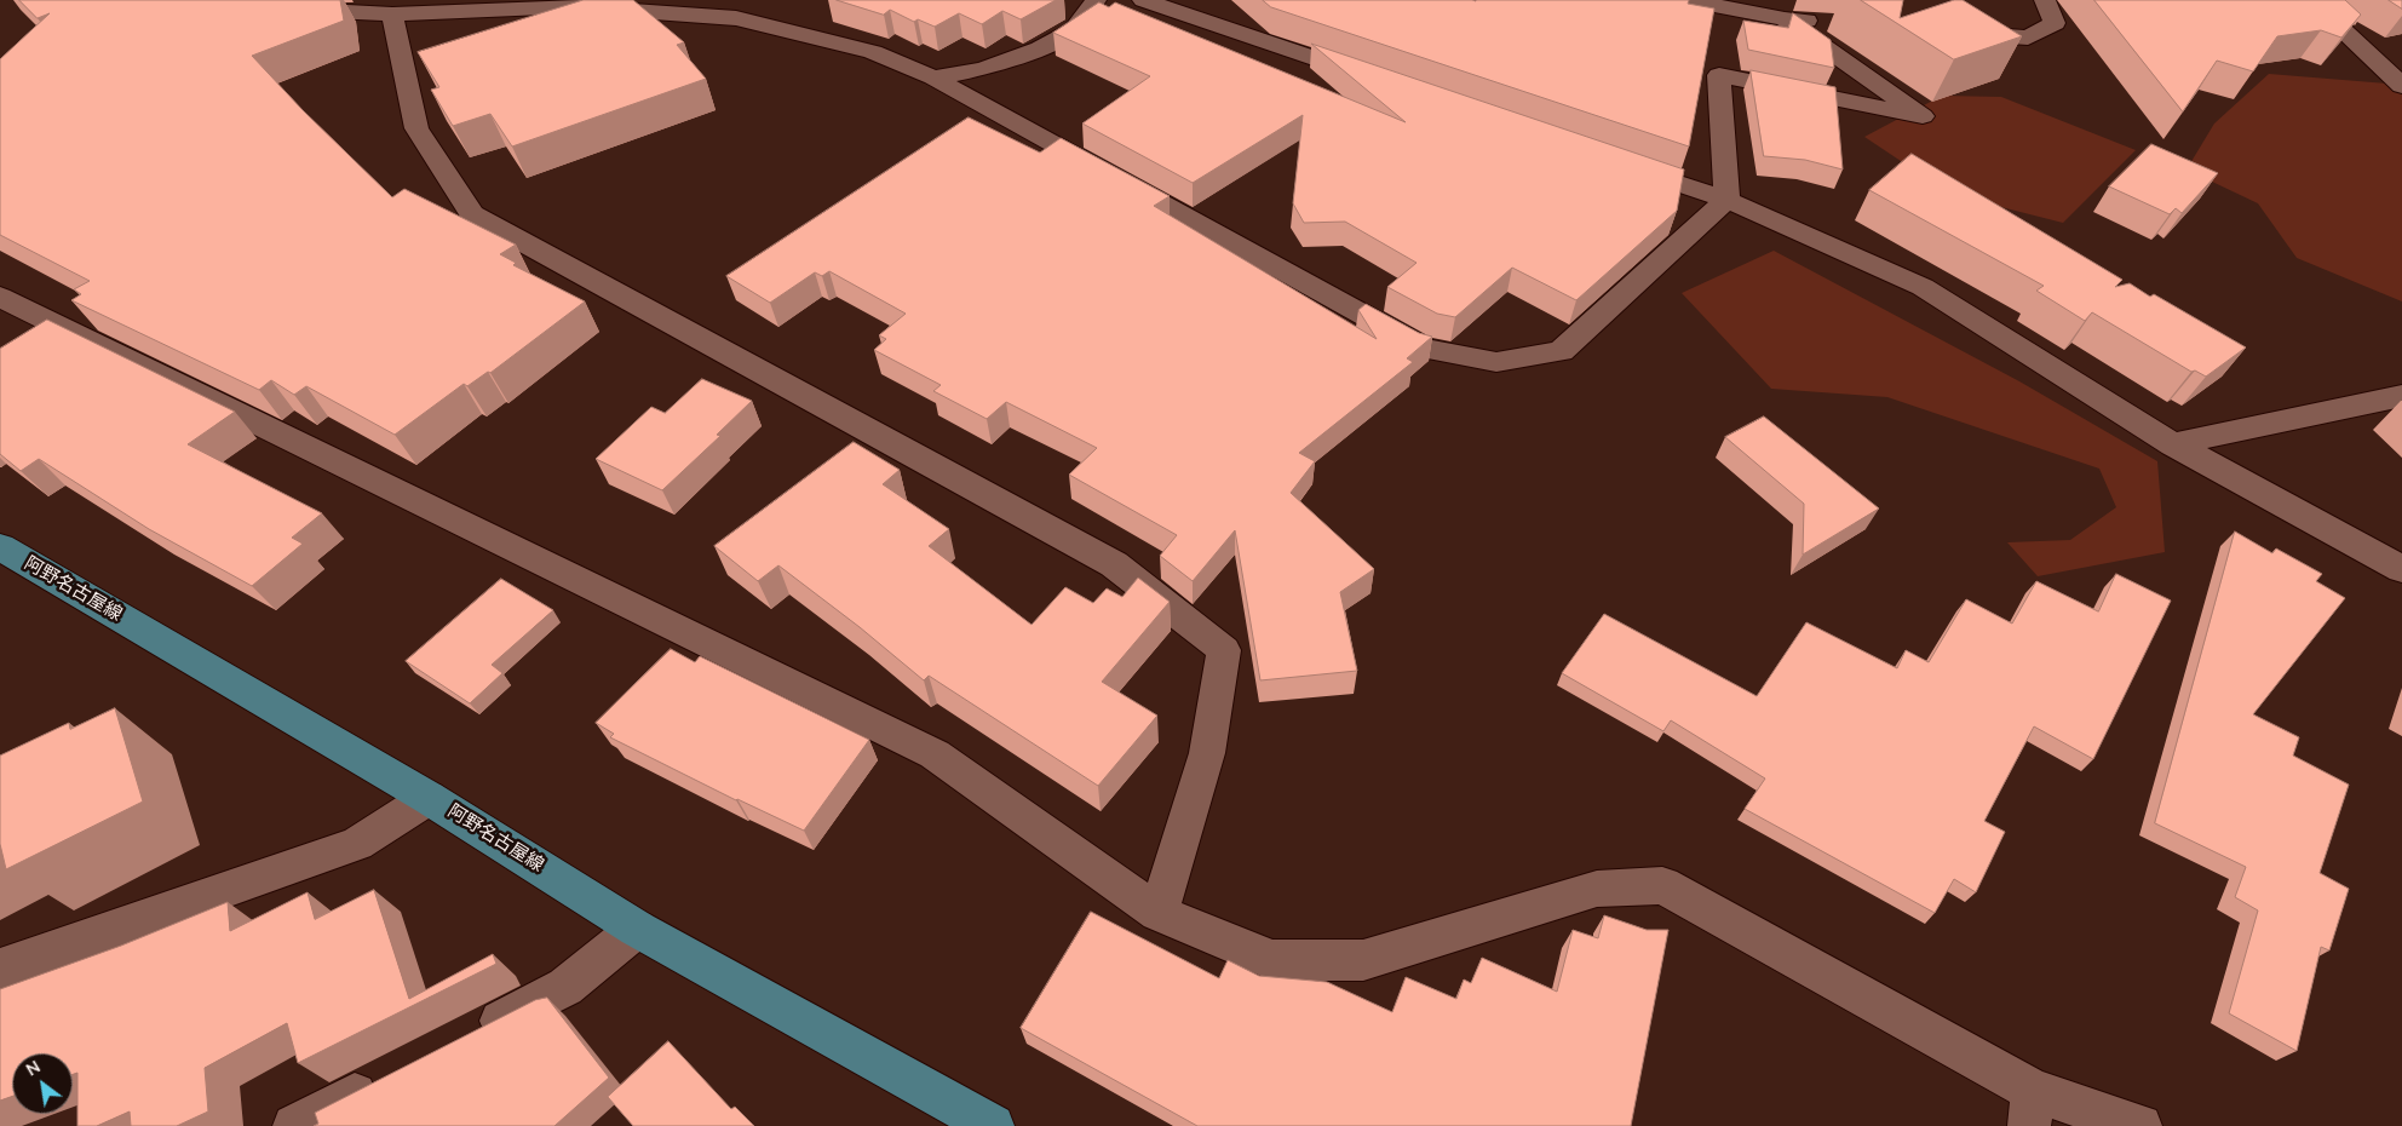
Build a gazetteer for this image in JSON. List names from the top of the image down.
{
  "streets": {
    "main road": ["阿野名古屋線"]
  },
  "north": "top left"
}
